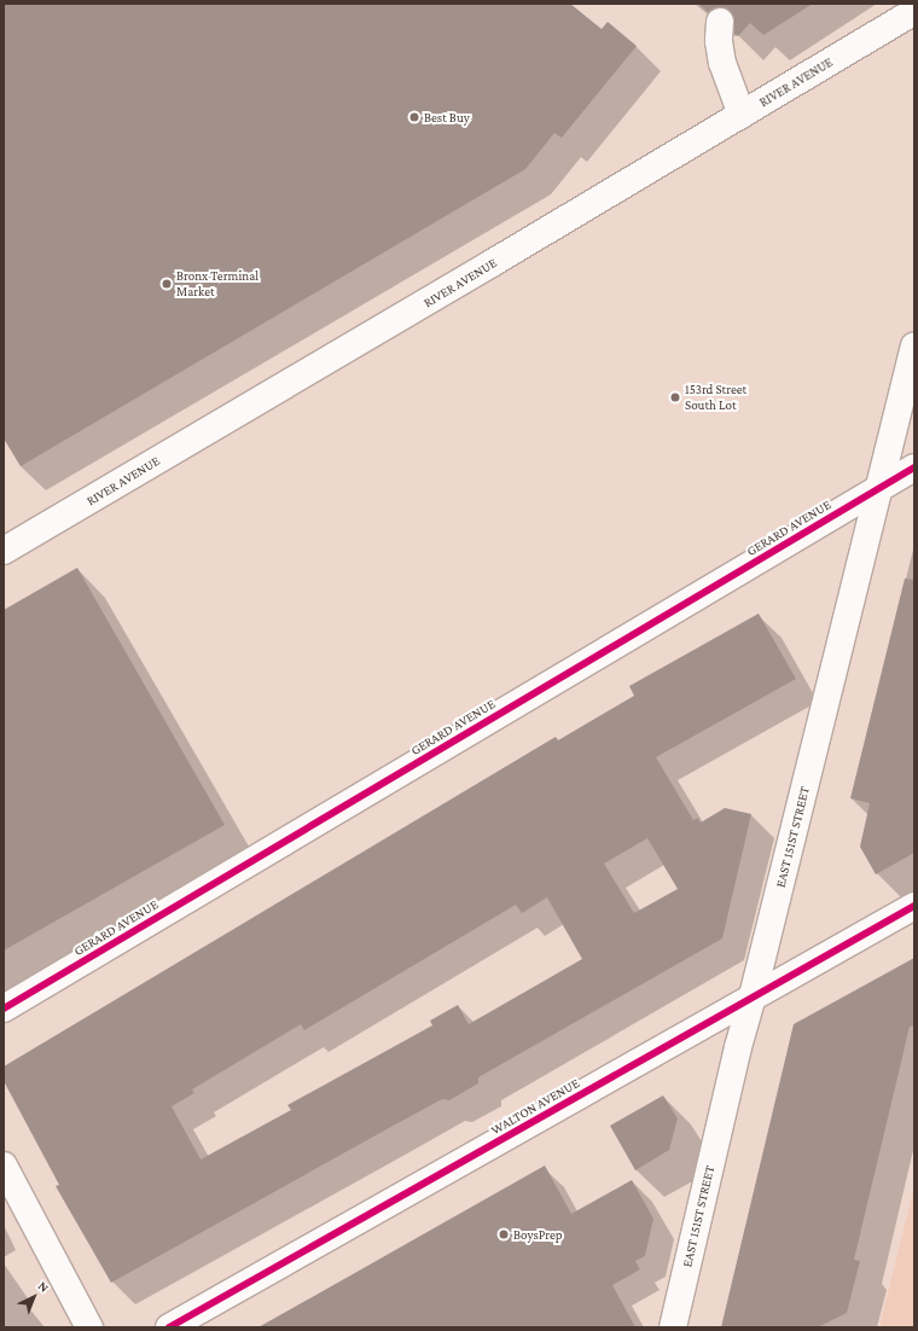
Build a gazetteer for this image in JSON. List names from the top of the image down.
{
  "streets": {
    "street": [
      "RIVER AVENUE",
      "GERARD AVENUE",
      "EAST 151ST STREET",
      "WALTON AVENUE"
    ]
  },
  "crossings": [
    ["GERARD AVENUE", "EAST 151ST STREET"],
    ["EAST 151ST STREET", "WALTON AVENUE"]
  ],
  "places": [
    "Best Buy",
    "Bronx Terminal Market",
    "153rd Street South Lot",
    "BoysPrep"
  ],
  "north": "top right"
}
